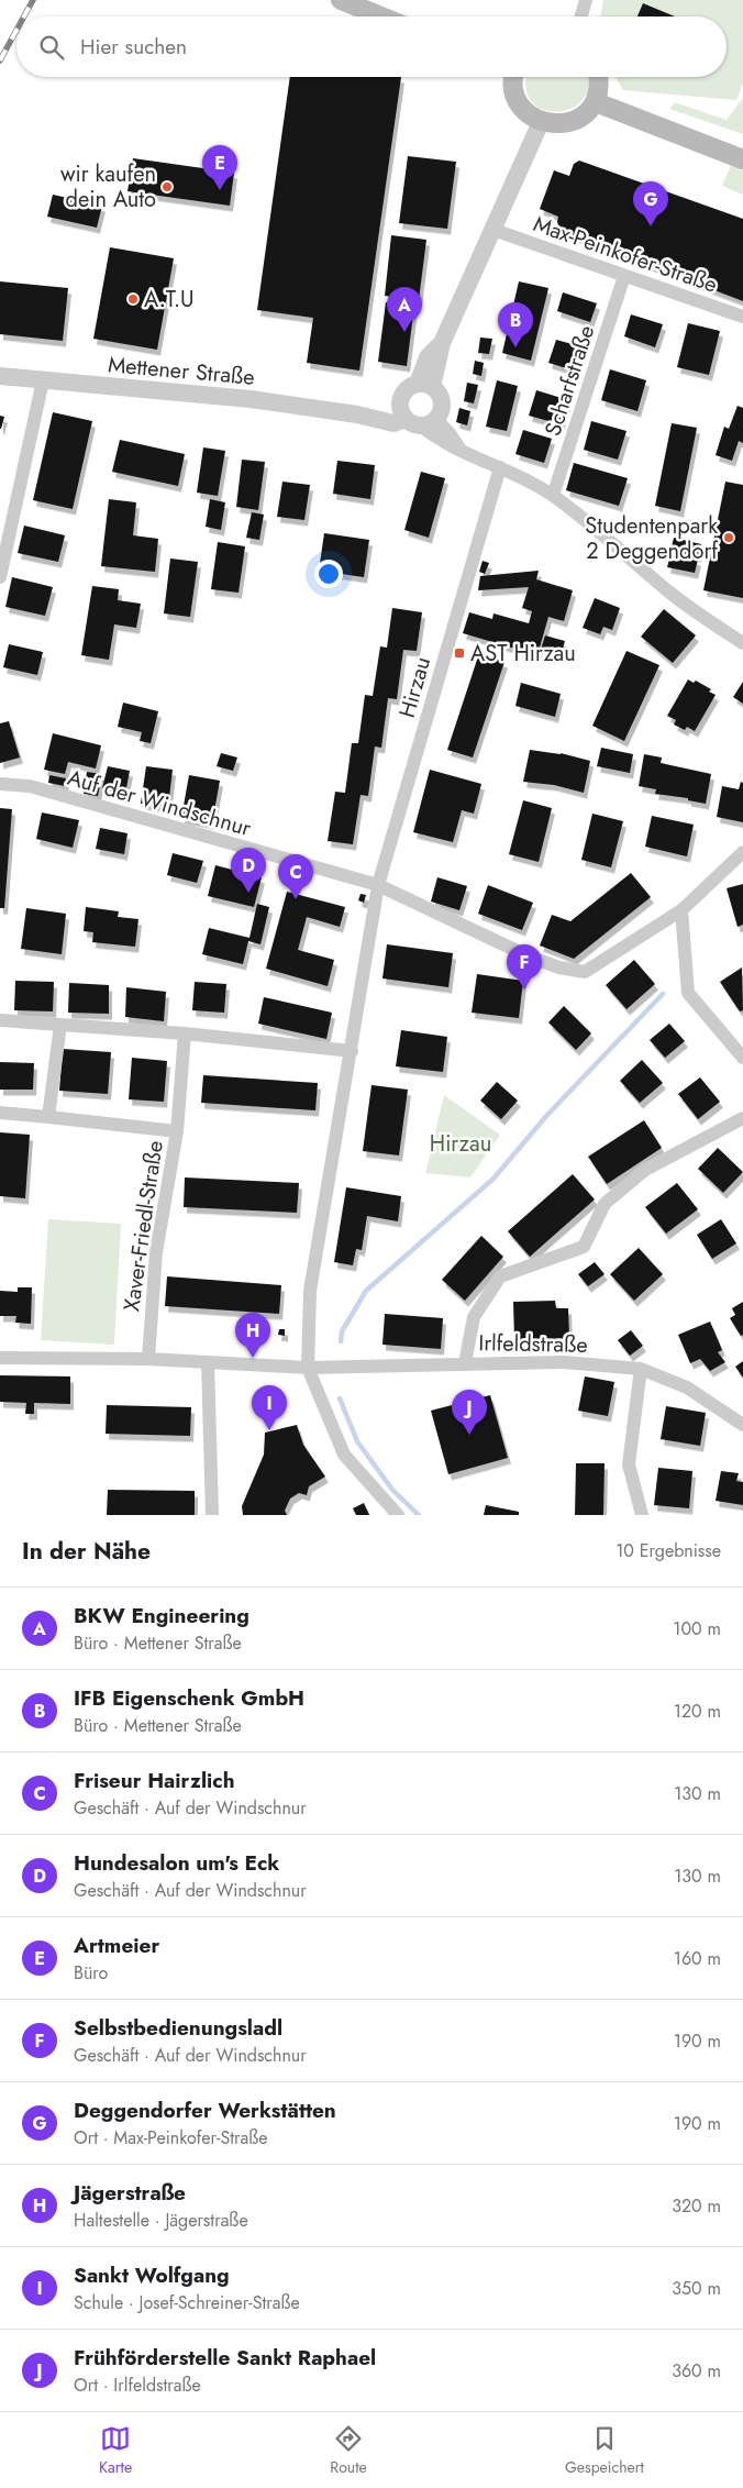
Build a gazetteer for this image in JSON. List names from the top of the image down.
{
  "streets": {
    "street": [
      "Max-Peinkofer-Straße",
      "Mettener Straße",
      "Scharfstraße",
      "Hirzau",
      "Auf der Windschnur",
      "Xaver-Friedl-Straße",
      "Irlfeldstraße"
    ]
  },
  "crossings": [
    ["Max-Peinkofer-Straße", "Scharfstraße"],
    ["Hirzau", "Auf der Windschnur"],
    ["Hirzau", "Irlfeldstraße"],
    ["Xaver-Friedl-Straße", "Irlfeldstraße"]
  ],
  "parks": ["Hirzau"],
  "places": {
    "other": ["wir kaufen dein Auto", "A.T.U", "Studentenpark 2 Deggendorf"],
    "transit": ["AST Hirzau"]
  },
  "page": {
    "search": "Hier suchen",
    "pins": [
      "E",
      "G",
      "A",
      "B",
      "D",
      "C",
      "F",
      "H",
      "I",
      "J"
    ],
    "heading": ["In der Nähe", "10 Ergebnisse"],
    "list": [
      {
        "mark": "A",
        "name": "BKW Engineering",
        "note": "Büro · Mettener Straße",
        "value": "100 m"
      },
      {
        "mark": "B",
        "name": "IFB Eigenschenk GmbH",
        "note": "Büro · Mettener Straße",
        "value": "120 m"
      },
      {
        "mark": "C",
        "name": "Friseur Hairzlich",
        "note": "Geschäft · Auf der Windschnur",
        "value": "130 m"
      },
      {
        "mark": "D",
        "name": "Hundesalon um's Eck",
        "note": "Geschäft · Auf der Windschnur",
        "value": "130 m"
      },
      {
        "mark": "E",
        "name": "Artmeier",
        "note": "Büro",
        "value": "160 m"
      },
      {
        "mark": "F",
        "name": "Selbstbedienungsladl",
        "note": "Geschäft · Auf der Windschnur",
        "value": "190 m"
      },
      {
        "mark": "G",
        "name": "Deggendorfer Werkstätten",
        "note": "Ort · Max-Peinkofer-Straße",
        "value": "190 m"
      },
      {
        "mark": "H",
        "name": "Jägerstraße",
        "note": "Haltestelle · Jägerstraße",
        "value": "320 m"
      },
      {
        "mark": "I",
        "name": "Sankt Wolfgang",
        "note": "Schule · Josef-Schreiner-Straße",
        "value": "350 m"
      },
      {
        "mark": "J",
        "name": "Frühförderstelle Sankt Raphael",
        "note": "Ort · Irlfeldstraße",
        "value": "360 m"
      }
    ],
    "nav": ["Karte", "Route", "Gespeichert"]
  }
}
